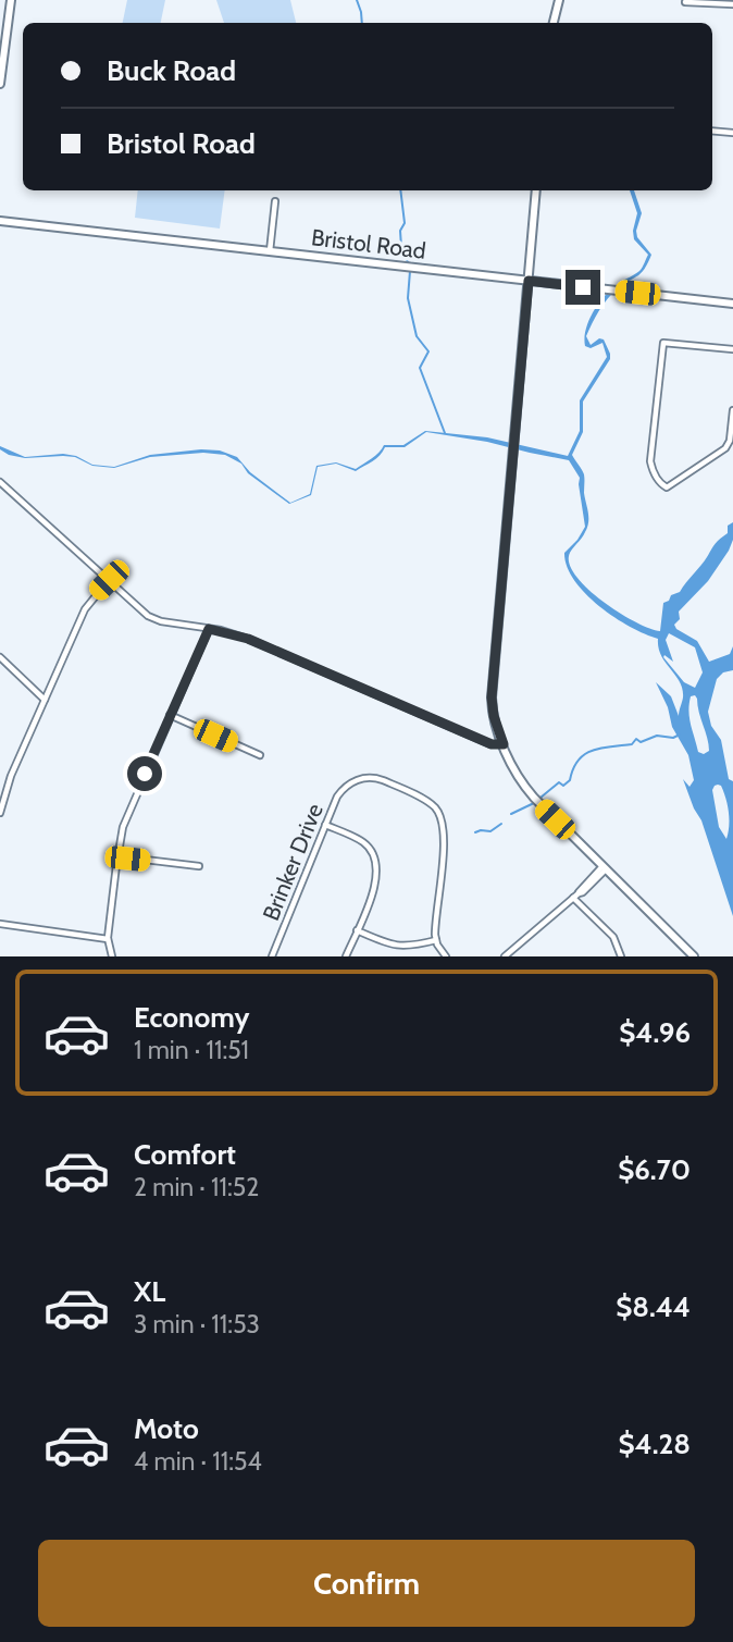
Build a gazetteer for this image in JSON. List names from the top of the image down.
{
  "streets": {
    "main road": ["Bristol Road"],
    "street": ["Brinker Drive"]
  },
  "page": {
    "banner": ["Buck Road", "Bristol Road"],
    "list": [
      {
        "name": "Economy",
        "note": "1 min · 11:51",
        "value": "$4.96"
      },
      {
        "name": "Comfort",
        "note": "2 min · 11:52",
        "value": "$6.70"
      },
      {
        "name": "XL",
        "note": "3 min · 11:53",
        "value": "$8.44"
      },
      {
        "name": "Moto",
        "note": "4 min · 11:54",
        "value": "$4.28"
      }
    ],
    "buttons": "Confirm"
  }
}
